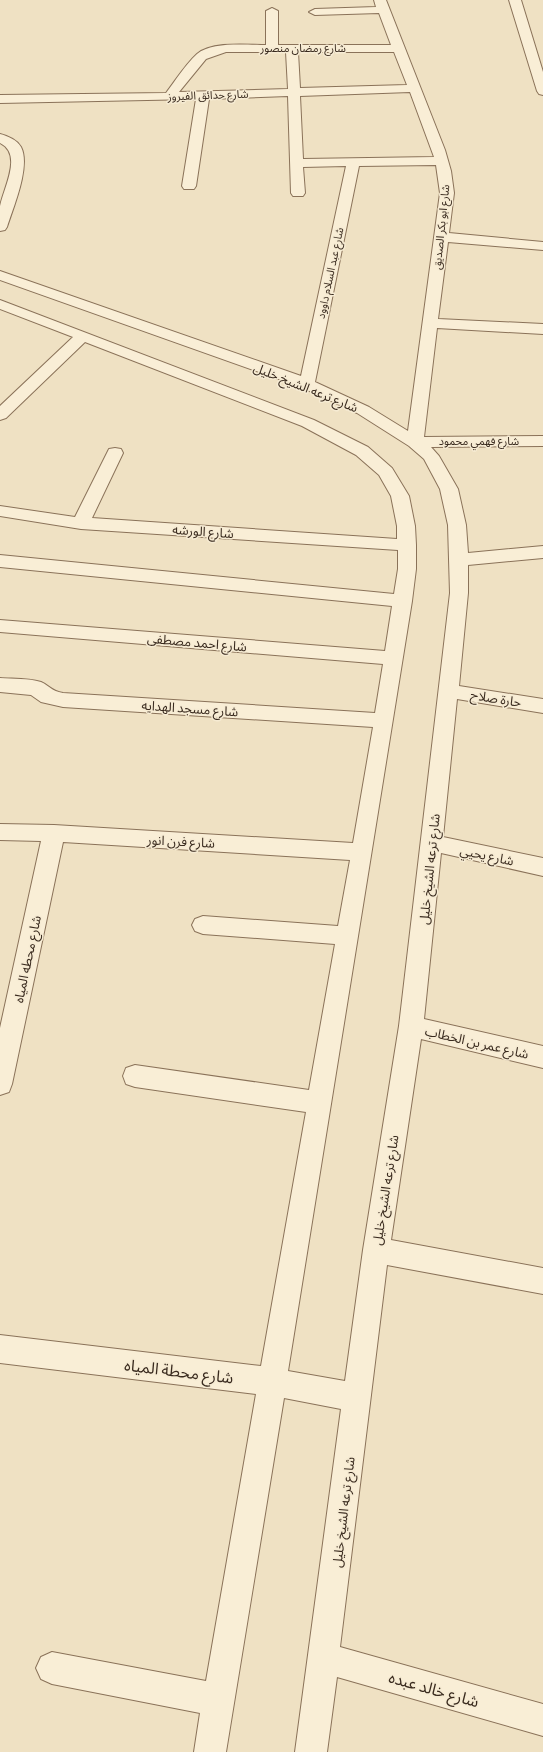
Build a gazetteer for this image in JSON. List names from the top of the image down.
{
  "streets": {
    "street": [
      "شارع رمضان منصور",
      "شارع حدائق الفيروز",
      "شارع ابو بكر الصديق",
      "شارع عبد السلام داوود",
      "شارع ترعه الشيخ خليل",
      "شارع فهمي محمود",
      "شارع الورشه",
      "شارع احمد مصطفى",
      "حارة صلاح",
      "شارع مسجد الهدايه",
      "شارع فرن انور",
      "شارع يحيي",
      "شارع محطه المياه",
      "شارع عمر بن الخطاب",
      "شارع محطة المياه",
      "شارع خالد عبده"
    ]
  },
  "crossings": [
    ["شارع رمضان منصور", "شارع حدائق الفيروز"],
    ["شارع رمضان منصور", "شارع ابو بكر الصديق"],
    ["شارع حدائق الفيروز", "شارع ابو بكر الصديق"],
    ["شارع ابو بكر الصديق", "شارع ترعه الشيخ خليل"],
    ["شارع ابو بكر الصديق", "شارع فهمي محمود"],
    ["شارع عبد السلام داوود", "شارع ترعه الشيخ خليل"],
    ["شارع ترعه الشيخ خليل", "شارع فهمي محمود"],
    ["شارع ترعه الشيخ خليل", "حارة صلاح"],
    ["شارع ترعه الشيخ خليل", "شارع يحيي"],
    ["شارع ترعه الشيخ خليل", "شارع عمر بن الخطاب"],
    ["شارع ترعه الشيخ خليل", "شارع محطة المياه"],
    ["شارع ترعه الشيخ خليل", "شارع خالد عبده"],
    ["شارع فرن انور", "شارع محطه المياه"]
  ]
}
